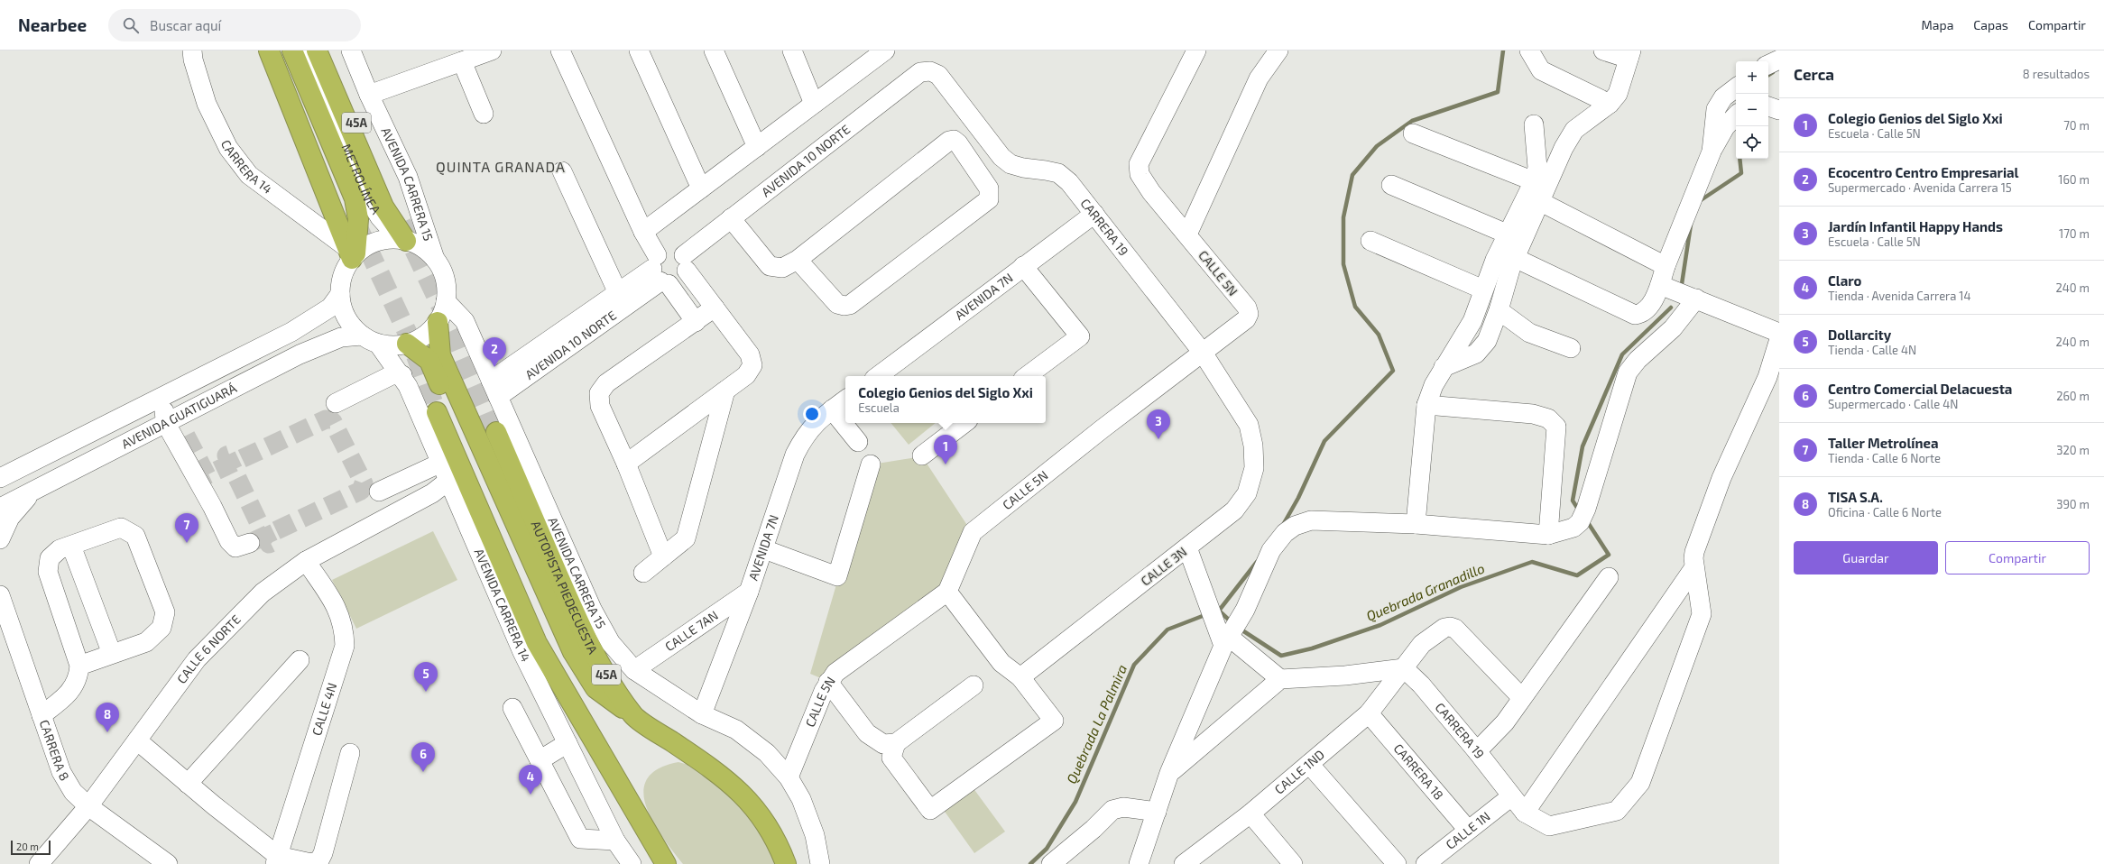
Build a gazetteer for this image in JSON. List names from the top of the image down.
{
  "streets": {
    "highway": ["45A", "AUTOPISTA PIEDECUESTA"],
    "street": [
      "AVENIDA 10 NORTE",
      "CARRERA 14",
      "METROLÍNEA",
      "AVENIDA CARRERA 15",
      "CARRERA 19",
      "CALLE 5N",
      "AVENIDA 7N",
      "AVENIDA GUATIGUARÁ",
      "CALLE 3N",
      "AVENIDA CARRERA 14",
      "CALLE 7AN",
      "CALLE 6 NORTE",
      "CALLE 4N",
      "CARRERA 8",
      "CARRERA 18",
      "CALLE 1ND",
      "CALLE 1N"
    ]
  },
  "crossings": [
    ["AVENIDA 10 NORTE", "AVENIDA CARRERA 15"],
    ["AVENIDA 10 NORTE", "CARRERA 19"],
    ["CARRERA 14", "METROLÍNEA"],
    ["CARRERA 14", "AVENIDA CARRERA 15"],
    ["CARRERA 14", "AVENIDA GUATIGUARÁ"],
    ["CARRERA 14", "AVENIDA CARRERA 14"],
    ["METROLÍNEA", "AVENIDA CARRERA 15"],
    ["METROLÍNEA", "AVENIDA GUATIGUARÁ"],
    ["METROLÍNEA", "AVENIDA CARRERA 14"],
    ["AVENIDA CARRERA 15", "CALLE 5N"],
    ["AVENIDA CARRERA 15", "AVENIDA 7N"],
    ["AVENIDA CARRERA 15", "AVENIDA GUATIGUARÁ"],
    ["AVENIDA CARRERA 15", "AVENIDA CARRERA 14"],
    ["AVENIDA CARRERA 15", "CALLE 7AN"],
    ["CARRERA 19", "CALLE 5N"],
    ["CARRERA 19", "AVENIDA 7N"],
    ["CARRERA 19", "CALLE 3N"],
    ["CARRERA 19", "CALLE 1ND"],
    ["CARRERA 19", "CALLE 1N"],
    ["AVENIDA 7N", "CALLE 7AN"],
    ["AVENIDA GUATIGUARÁ", "AVENIDA CARRERA 14"],
    ["AVENIDA CARRERA 14", "CALLE 6 NORTE"],
    ["CALLE 6 NORTE", "CALLE 4N"],
    ["CALLE 6 NORTE", "CARRERA 8"],
    ["CARRERA 18", "CALLE 1ND"],
    ["CARRERA 18", "CALLE 1N"]
  ],
  "districts": ["QUINTA GRANADA"],
  "water": ["Quebrada Granadillo", "Quebrada La Palmira"],
  "scale_bar": "20 m",
  "page": {
    "header": "Nearbee",
    "search": "Buscar aquí",
    "nav": ["Mapa", "Capas", "Compartir"],
    "heading": ["Cerca", "8 resultados"],
    "map_buttons": ["+", "−"],
    "list": [
      {
        "mark": "1",
        "name": "Colegio Genios del Siglo Xxi",
        "note": "Escuela · Calle 5N",
        "value": "70 m"
      },
      {
        "mark": "2",
        "name": "Ecocentro Centro Empresarial",
        "note": "Supermercado · Avenida Carrera 15",
        "value": "160 m"
      },
      {
        "mark": "3",
        "name": "Jardín Infantil Happy Hands",
        "note": "Escuela · Calle 5N",
        "value": "170 m"
      },
      {
        "mark": "4",
        "name": "Claro",
        "note": "Tienda · Avenida Carrera 14",
        "value": "240 m"
      },
      {
        "mark": "5",
        "name": "Dollarcity",
        "note": "Tienda · Calle 4N",
        "value": "240 m"
      },
      {
        "mark": "6",
        "name": "Centro Comercial Delacuesta",
        "note": "Supermercado · Calle 4N",
        "value": "260 m"
      },
      {
        "mark": "7",
        "name": "Taller Metrolínea",
        "note": "Tienda · Calle 6 Norte",
        "value": "320 m"
      },
      {
        "mark": "8",
        "name": "TISA S.A.",
        "note": "Oficina · Calle 6 Norte",
        "value": "390 m"
      }
    ],
    "pins": [
      "2",
      "3",
      "1",
      "7",
      "5",
      "8",
      "6",
      "4"
    ],
    "popup": ["Colegio Genios del Siglo Xxi", "Escuela"],
    "buttons": ["Guardar", "Compartir"],
    "scale": "20 m"
  }
}
